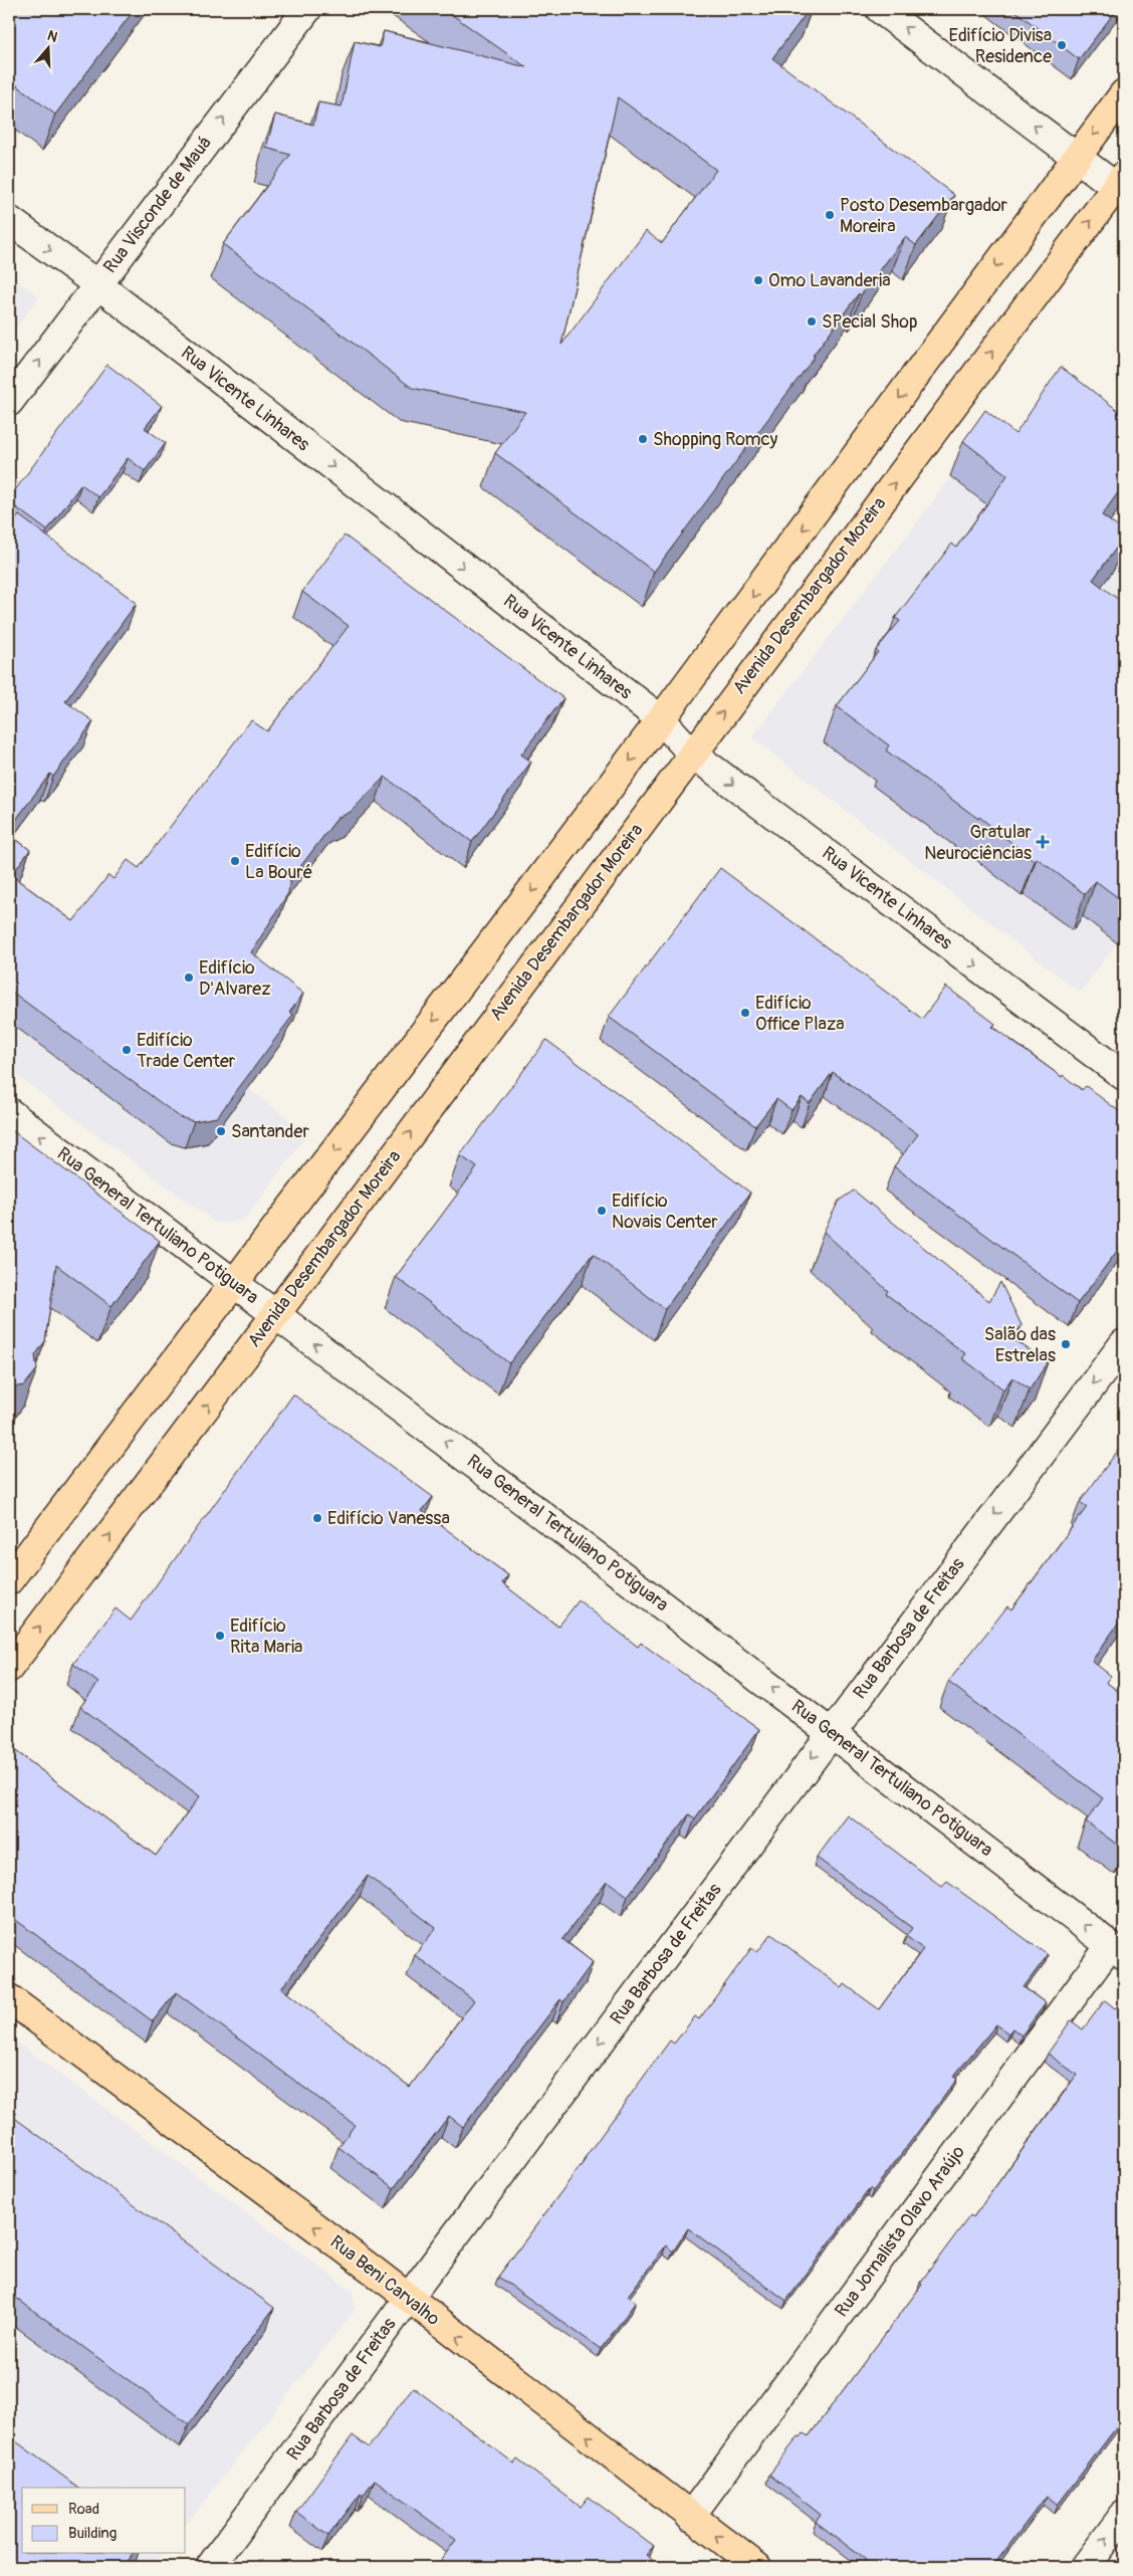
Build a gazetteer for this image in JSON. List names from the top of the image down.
{
  "streets": {
    "main road": ["Avenida Desembargador Moreira", "Rua Beni Carvalho"],
    "street": [
      "Rua Visconde de Mauá",
      "Rua Vicente Linhares",
      "Rua General Tertuliano Potiguara",
      "Rua Barbosa de Freitas",
      "Rua Jornalista Olavo Araújo"
    ]
  },
  "crossings": [
    ["Rua Visconde de Mauá", "Rua Vicente Linhares"],
    ["Rua Vicente Linhares", "Avenida Desembargador Moreira"],
    ["Avenida Desembargador Moreira", "Rua General Tertuliano Potiguara"],
    ["Rua General Tertuliano Potiguara", "Rua Barbosa de Freitas"],
    ["Rua General Tertuliano Potiguara", "Rua Jornalista Olavo Araújo"],
    ["Rua Barbosa de Freitas", "Rua Beni Carvalho"],
    ["Rua Jornalista Olavo Araújo", "Rua Beni Carvalho"]
  ],
  "one_way": [
    "Rua Visconde de Mauá",
    "Rua Vicente Linhares",
    "Rua General Tertuliano Potiguara",
    "Rua Barbosa de Freitas",
    "Rua Beni Carvalho"
  ],
  "places": {
    "other": [
      "Edifício Divisa Residence",
      "Posto Desembargador Moreira",
      "Omo Lavanderia",
      "SPecial Shop",
      "Shopping Romcy",
      "Edifício La Bouré",
      "Edifício D'Alvarez",
      "Edifício Office Plaza",
      "Edifício Trade Center",
      "Santander",
      "Edifício Novais Center",
      "Salão das Estrelas",
      "Edifício Vanessa",
      "Edifício Rita Maria"
    ],
    "health": ["Gratular Neurociências"]
  },
  "legend": ["Road", "Building"],
  "north": "top"
}
